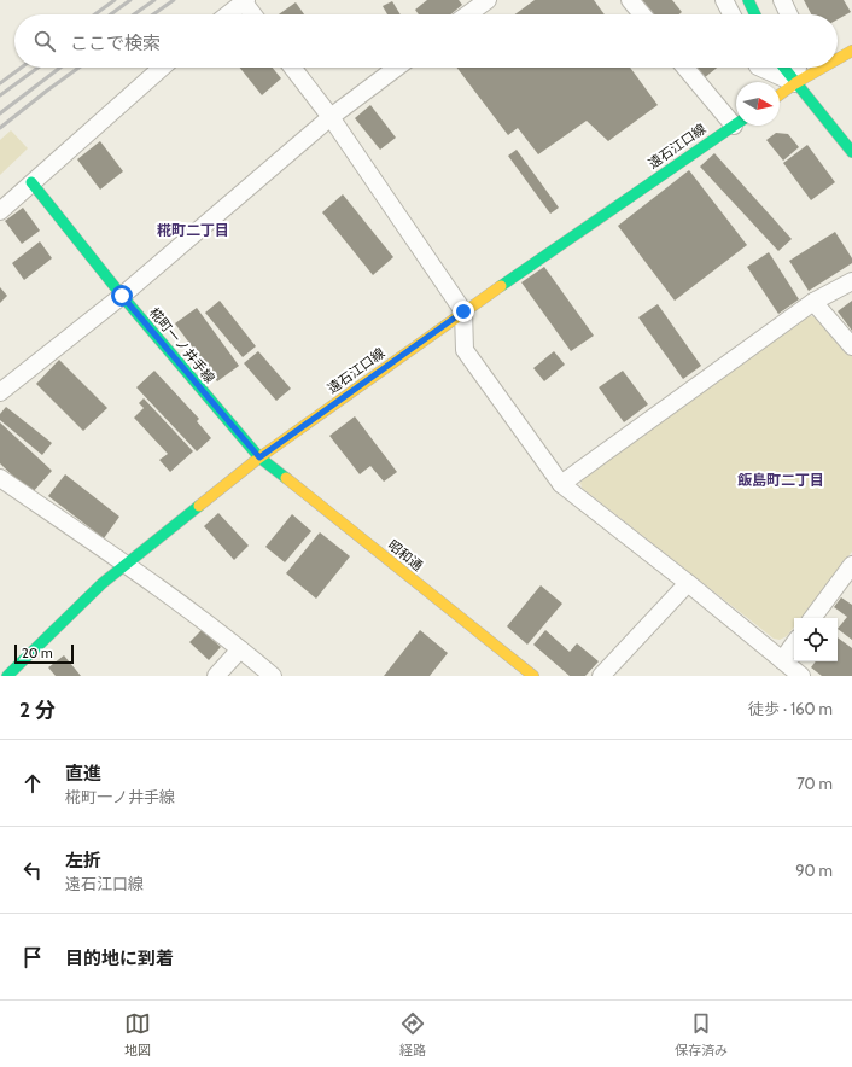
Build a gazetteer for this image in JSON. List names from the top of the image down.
{
  "streets": {
    "street": ["遠石江口線", "椛町一ノ井手線", "昭和通"]
  },
  "crossings": [
    ["遠石江口線", "椛町一ノ井手線"],
    ["遠石江口線", "昭和通"],
    ["椛町一ノ井手線", "昭和通"]
  ],
  "districts": ["糀町二丁目", "飯島町二丁目"],
  "scale_bar": "20 m",
  "north": "right",
  "page": {
    "search": "ここで検索",
    "scale": "20 m",
    "heading": ["2 分", "徒歩 · 160 m"],
    "list": [
      ["直進", "椛町一ノ井手線", "70 m"],
      ["左折", "遠石江口線", "90 m"],
      "目的地に到着"
    ],
    "nav": ["地図", "経路", "保存済み"]
  }
}
